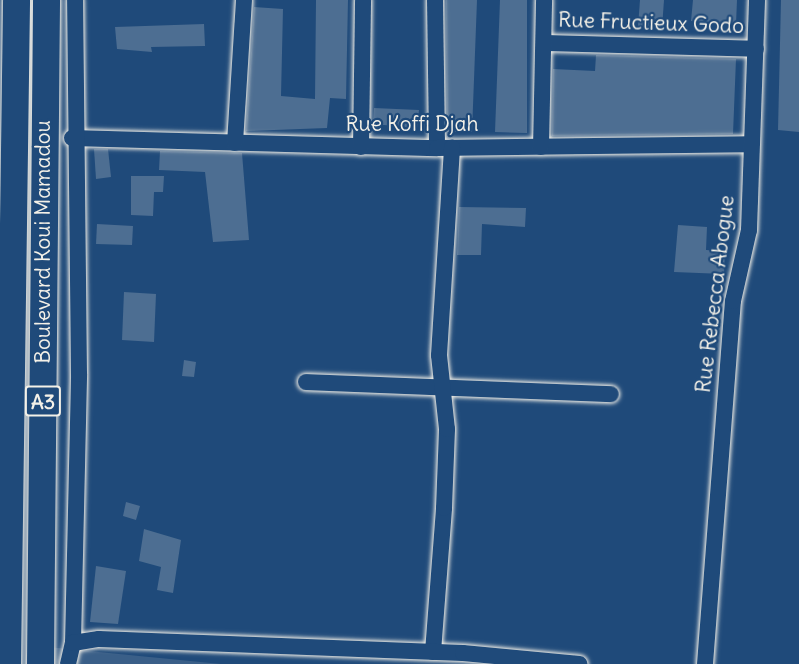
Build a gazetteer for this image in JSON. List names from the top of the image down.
{
  "streets": {
    "main road": ["Boulevard Koui Mamadou", "A3"],
    "street": ["Rue Fructieux Godo", "Rue Koffi Djah", "Rue Rebecca Abogue"]
  },
  "crossings": [
    ["Rue Fructieux Godo", "Rue Rebecca Abogue"],
    ["Rue Koffi Djah", "Rue Rebecca Abogue"]
  ]
}
